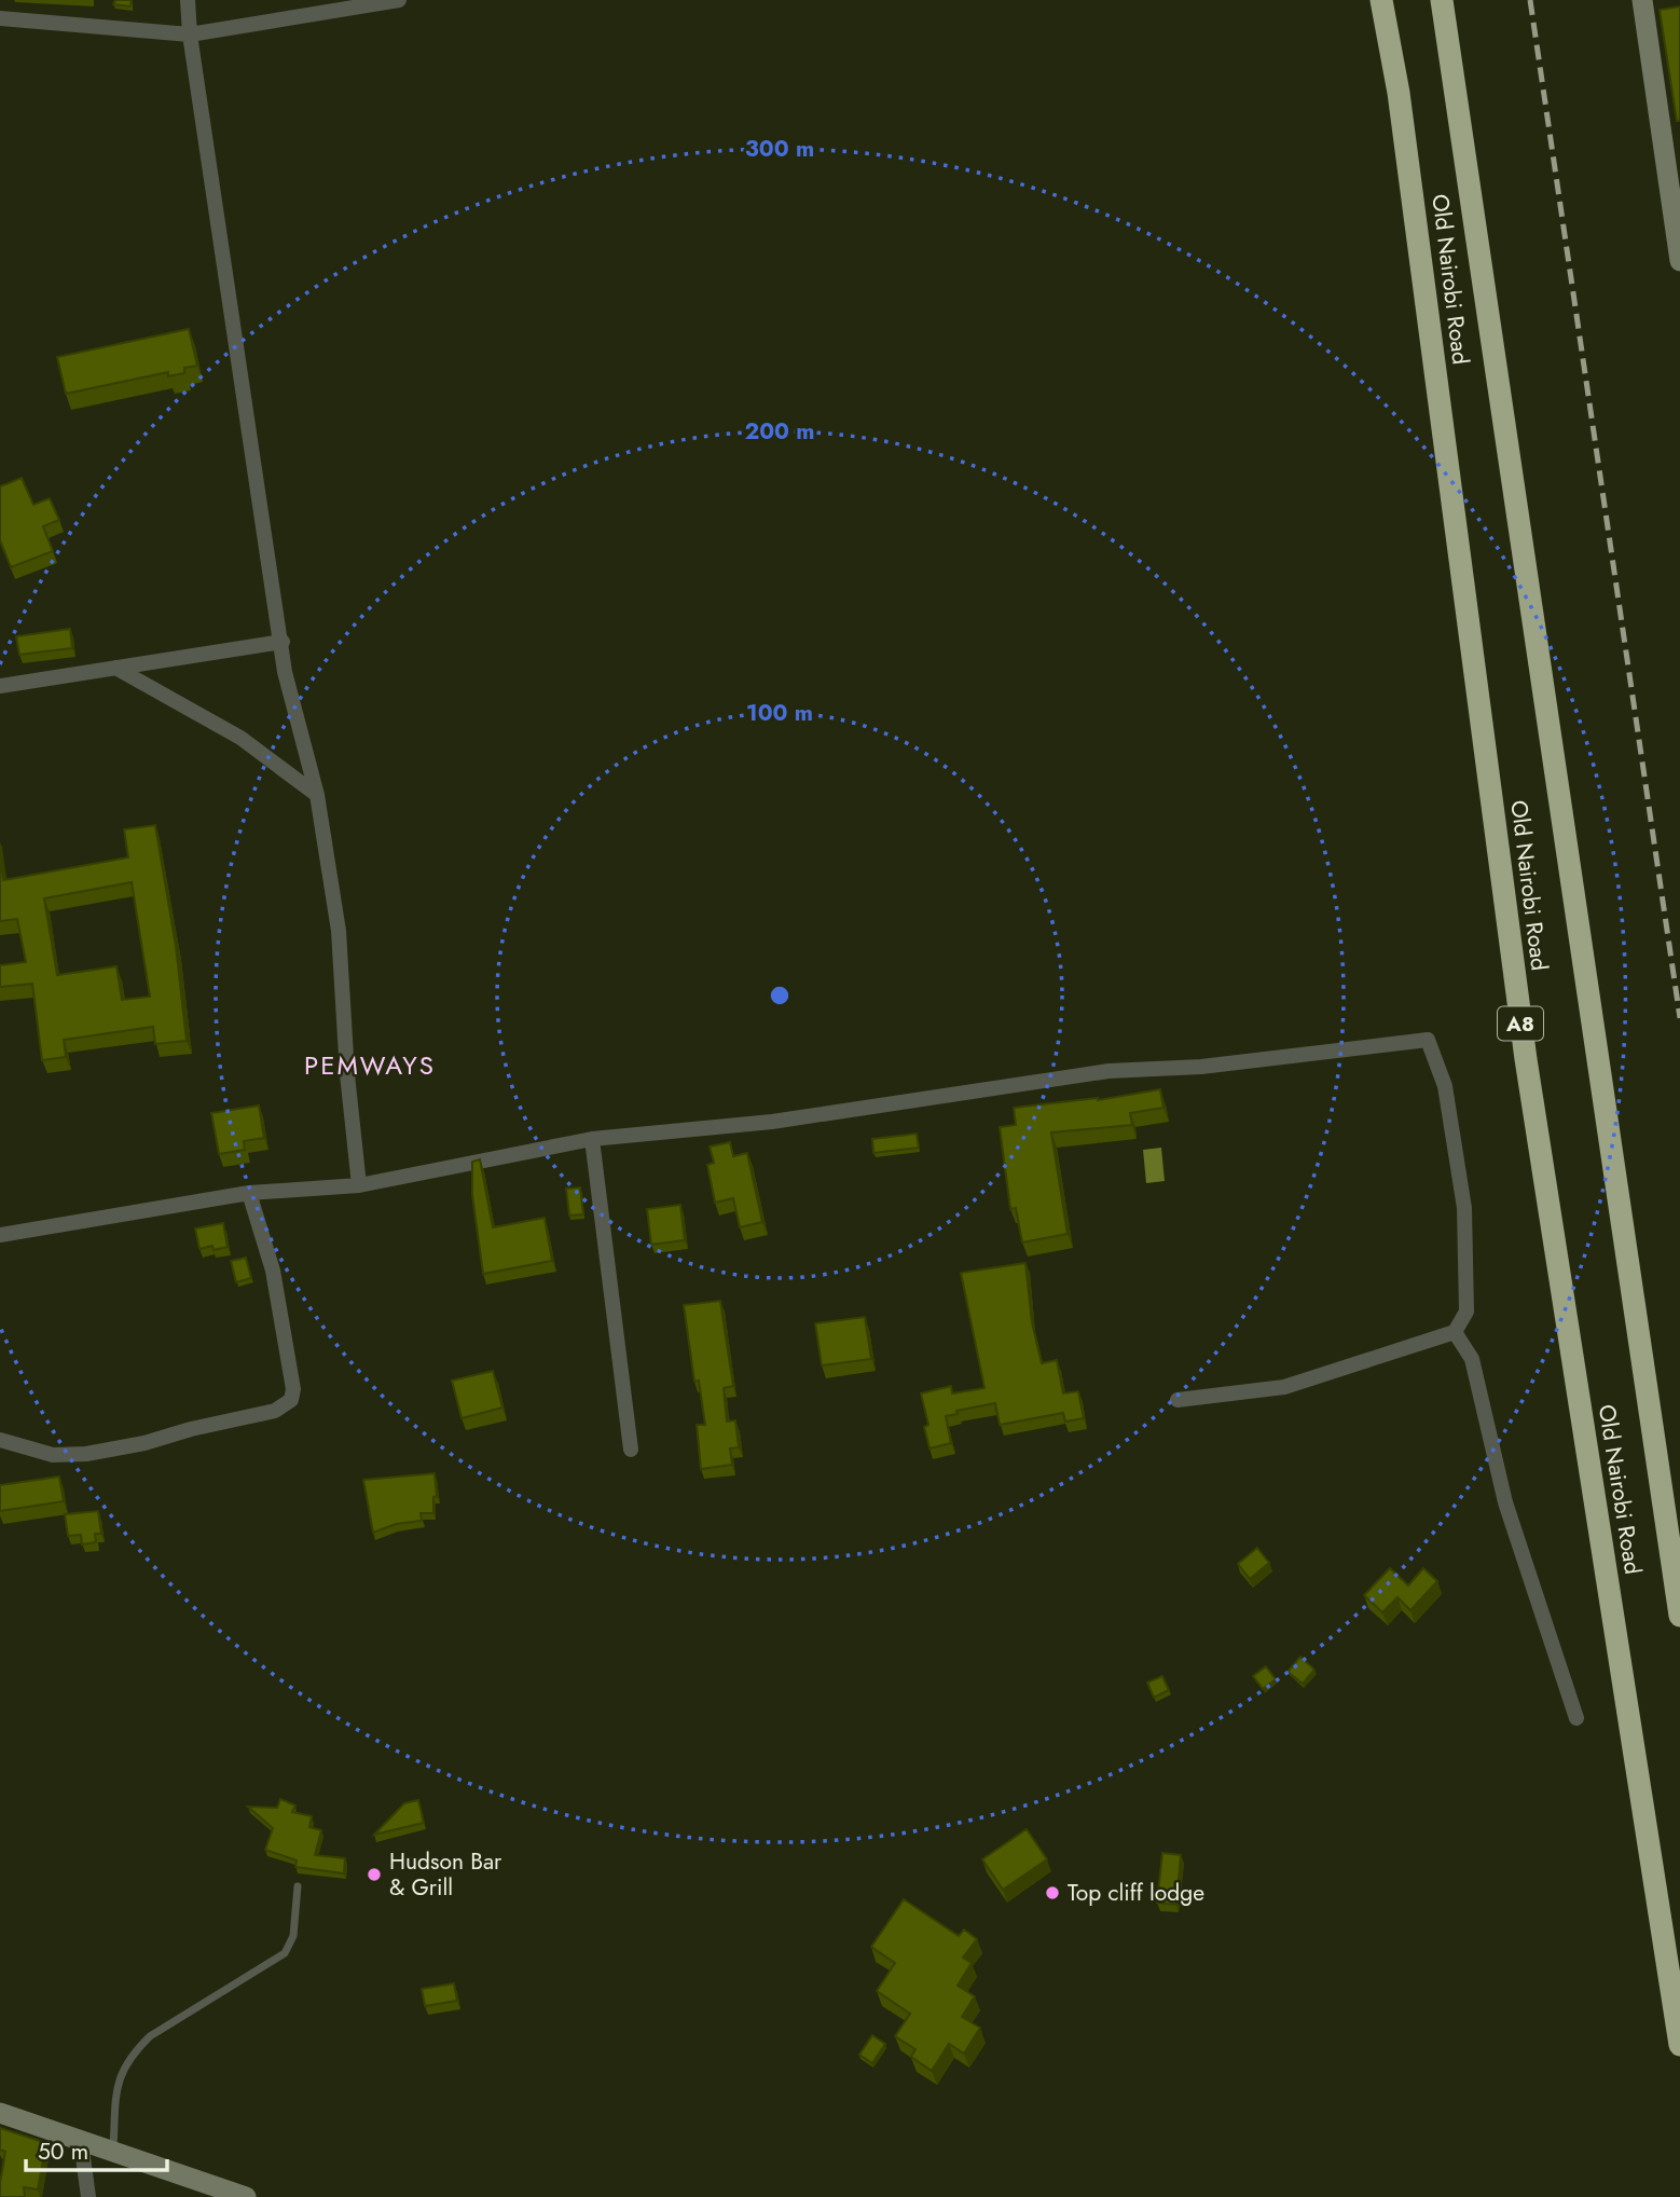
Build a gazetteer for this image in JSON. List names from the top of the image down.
{
  "streets": {
    "highway": ["Old Nairobi Road", "A8"]
  },
  "districts": ["PEMWAYS"],
  "places": ["Hudson Bar & Grill", "Top cliff lodge"],
  "scale_bar": "50 m",
  "rings": ["300 m", "200 m", "100 m"]
}
